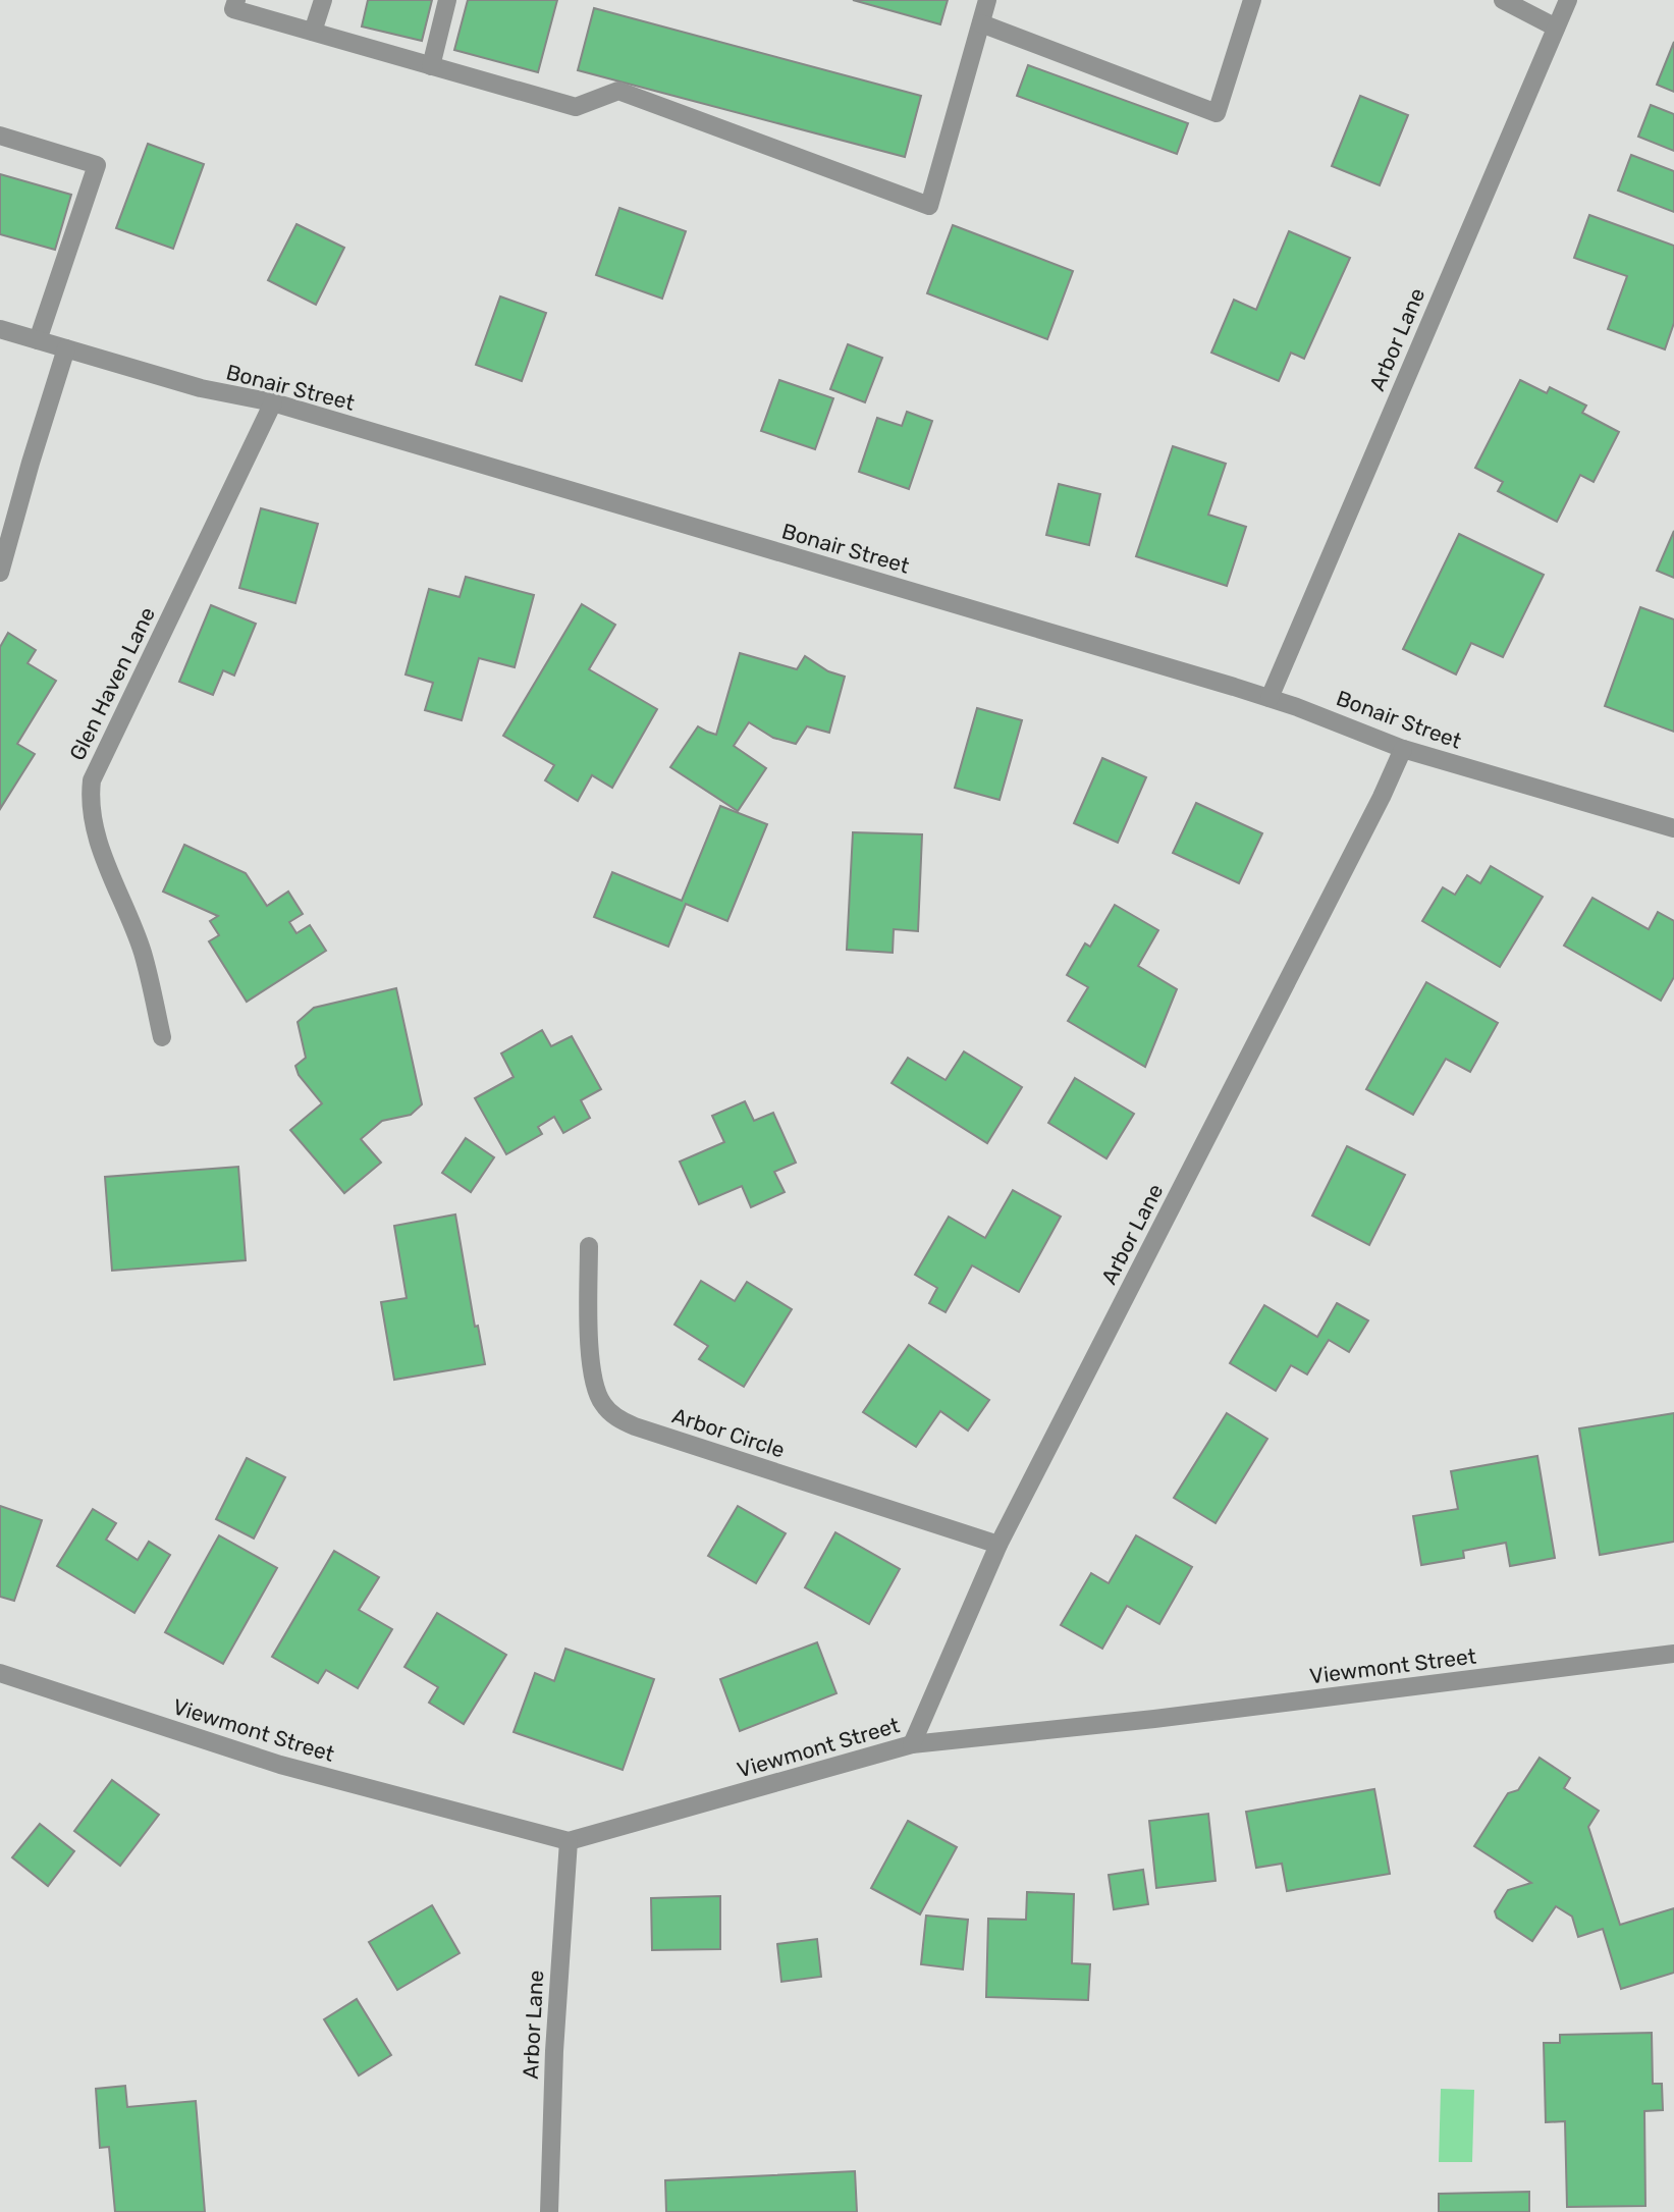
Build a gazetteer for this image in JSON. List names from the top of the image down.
{
  "streets": {
    "street": [
      "Arbor Lane",
      "Bonair Street",
      "Glen Haven Lane",
      "Arbor Circle",
      "Viewmont Street"
    ]
  },
  "crossings": [
    ["Arbor Lane", "Bonair Street"],
    ["Arbor Lane", "Arbor Circle"],
    ["Arbor Lane", "Viewmont Street"],
    ["Bonair Street", "Glen Haven Lane"]
  ]
}
